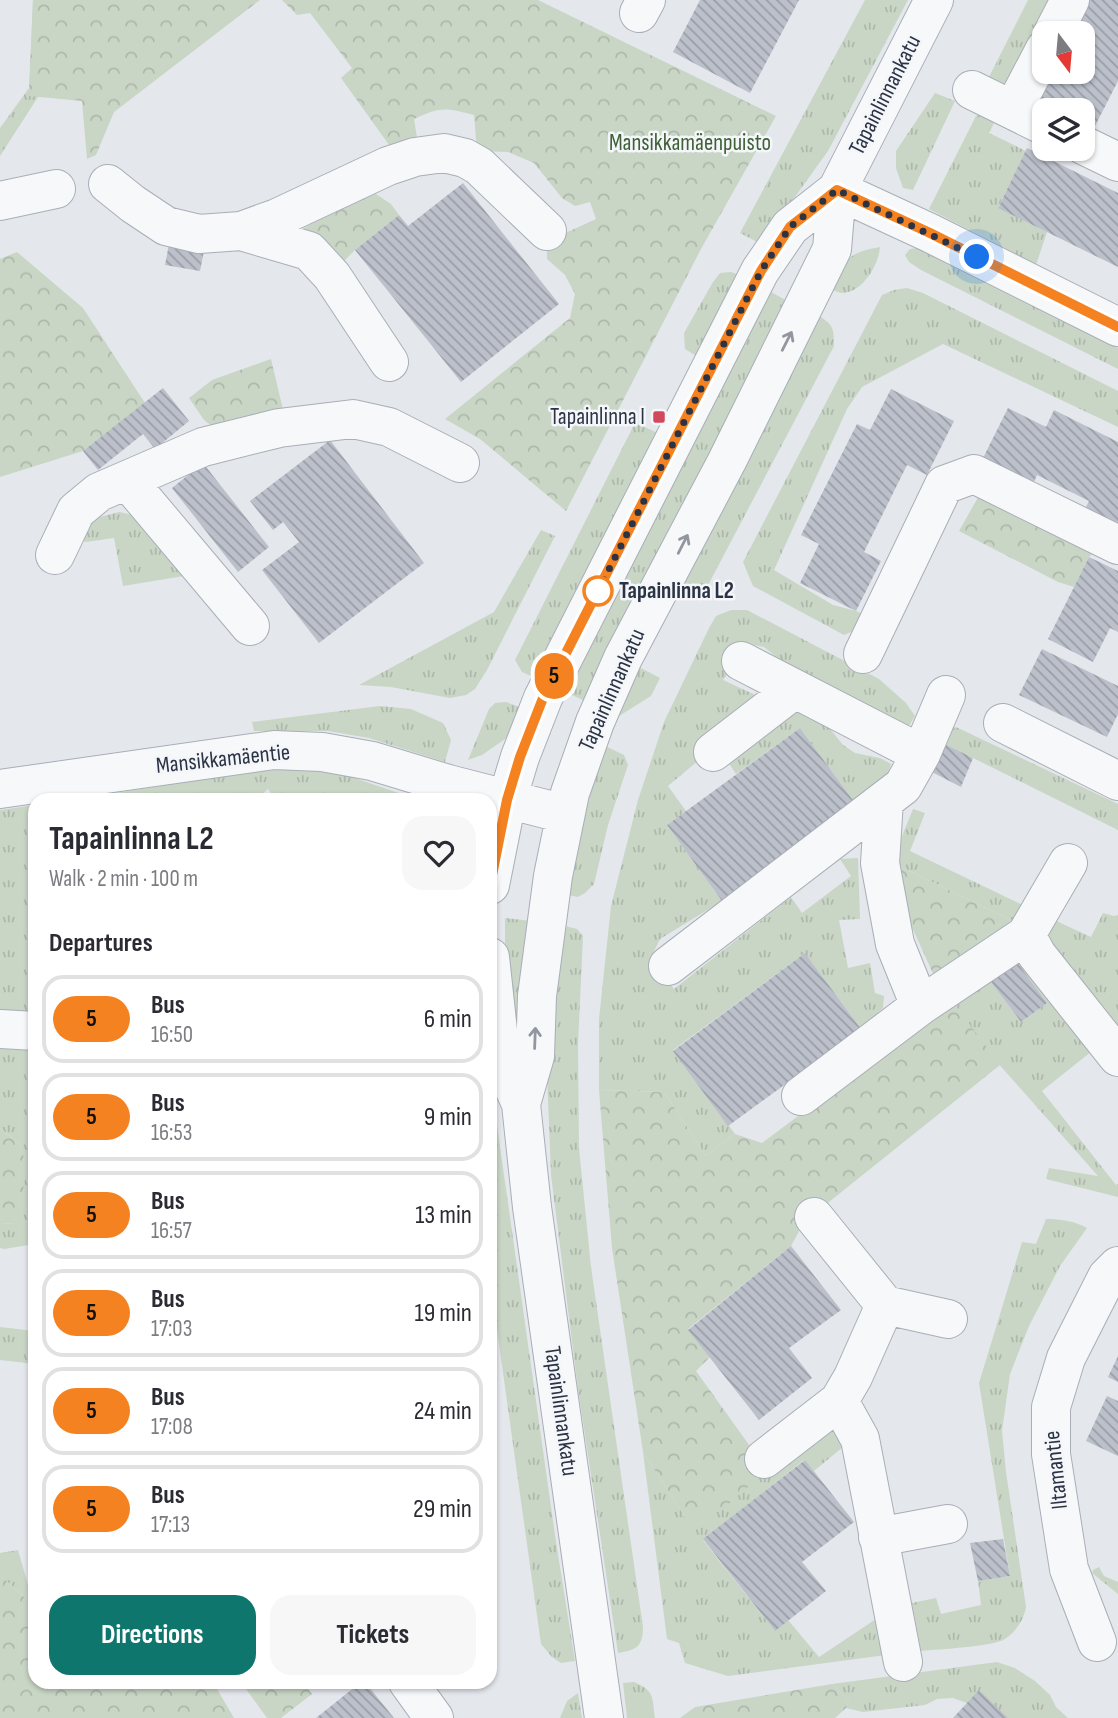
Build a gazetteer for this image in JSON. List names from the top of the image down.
{
  "streets": {
    "street": ["Tapainlinnankatu", "Mansikkamäentie", "Iltamantie"]
  },
  "crossings": [
    ["Tapainlinnankatu", "Mansikkamäentie"]
  ],
  "parks": ["Mansikkamäenpuisto"],
  "places": {
    "transit": ["Tapainlinna I"],
    "other": ["Tapainlinna L2"]
  },
  "lines": ["bus line 5"],
  "north": "bottom",
  "page": {
    "on_map": "5",
    "heading": [
      ["Tapainlinna L2", "Walk · 2 min · 100 m"],
      "Departures"
    ],
    "list": [
      {
        "mark": "5",
        "name": "Bus",
        "note": "16:50",
        "value": "6 min"
      },
      {
        "mark": "5",
        "name": "Bus",
        "note": "16:53",
        "value": "9 min"
      },
      {
        "mark": "5",
        "name": "Bus",
        "note": "16:57",
        "value": "13 min"
      },
      {
        "mark": "5",
        "name": "Bus",
        "note": "17:03",
        "value": "19 min"
      },
      {
        "mark": "5",
        "name": "Bus",
        "note": "17:08",
        "value": "24 min"
      },
      {
        "mark": "5",
        "name": "Bus",
        "note": "17:13",
        "value": "29 min"
      }
    ],
    "buttons": ["Directions", "Tickets"]
  }
}
